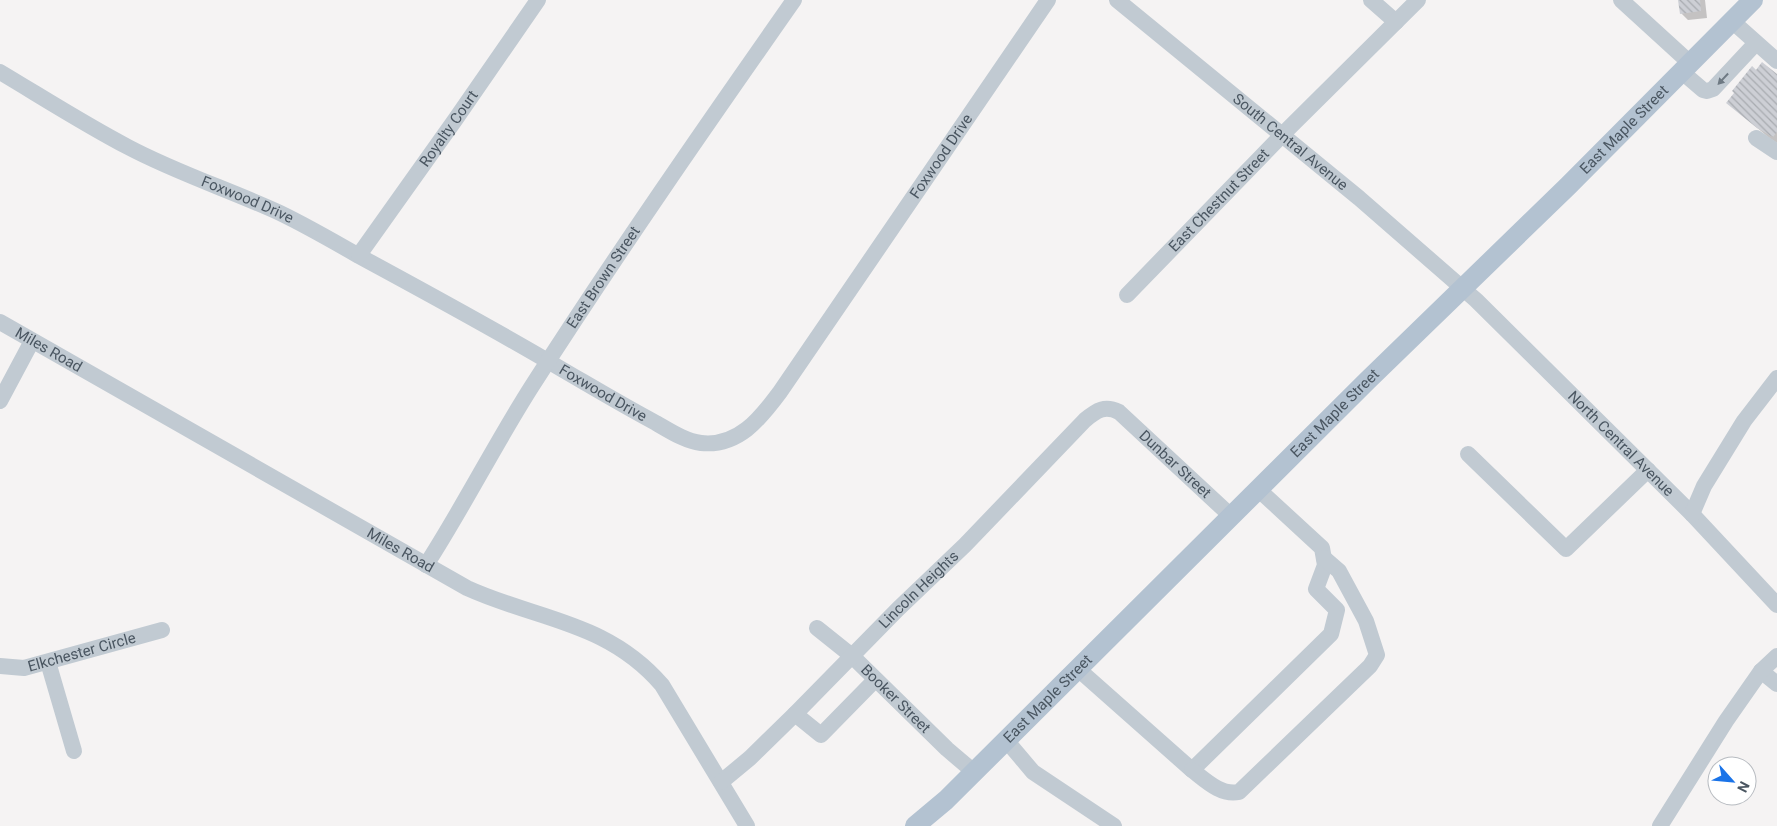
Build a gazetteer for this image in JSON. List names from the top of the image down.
{
  "streets": {
    "main road": ["East Maple Street"],
    "street": [
      "Royalty Court",
      "South Central Avenue",
      "Foxwood Drive",
      "East Chestnut Street",
      "East Brown Street",
      "Miles Road",
      "North Central Avenue",
      "Dunbar Street",
      "Lincoln Heights",
      "Elkchester Circle",
      "Booker Street"
    ]
  },
  "crossings": [
    ["Royalty Court", "Foxwood Drive"],
    ["East Maple Street", "South Central Avenue"],
    ["East Maple Street", "North Central Avenue"],
    ["East Maple Street", "Dunbar Street"],
    ["East Maple Street", "Booker Street"],
    ["South Central Avenue", "East Chestnut Street"],
    ["South Central Avenue", "North Central Avenue"],
    ["Foxwood Drive", "East Brown Street"],
    ["East Brown Street", "Miles Road"],
    ["Miles Road", "Lincoln Heights"],
    ["Dunbar Street", "Lincoln Heights"],
    ["Lincoln Heights", "Booker Street"]
  ],
  "north": "bottom right"
}
